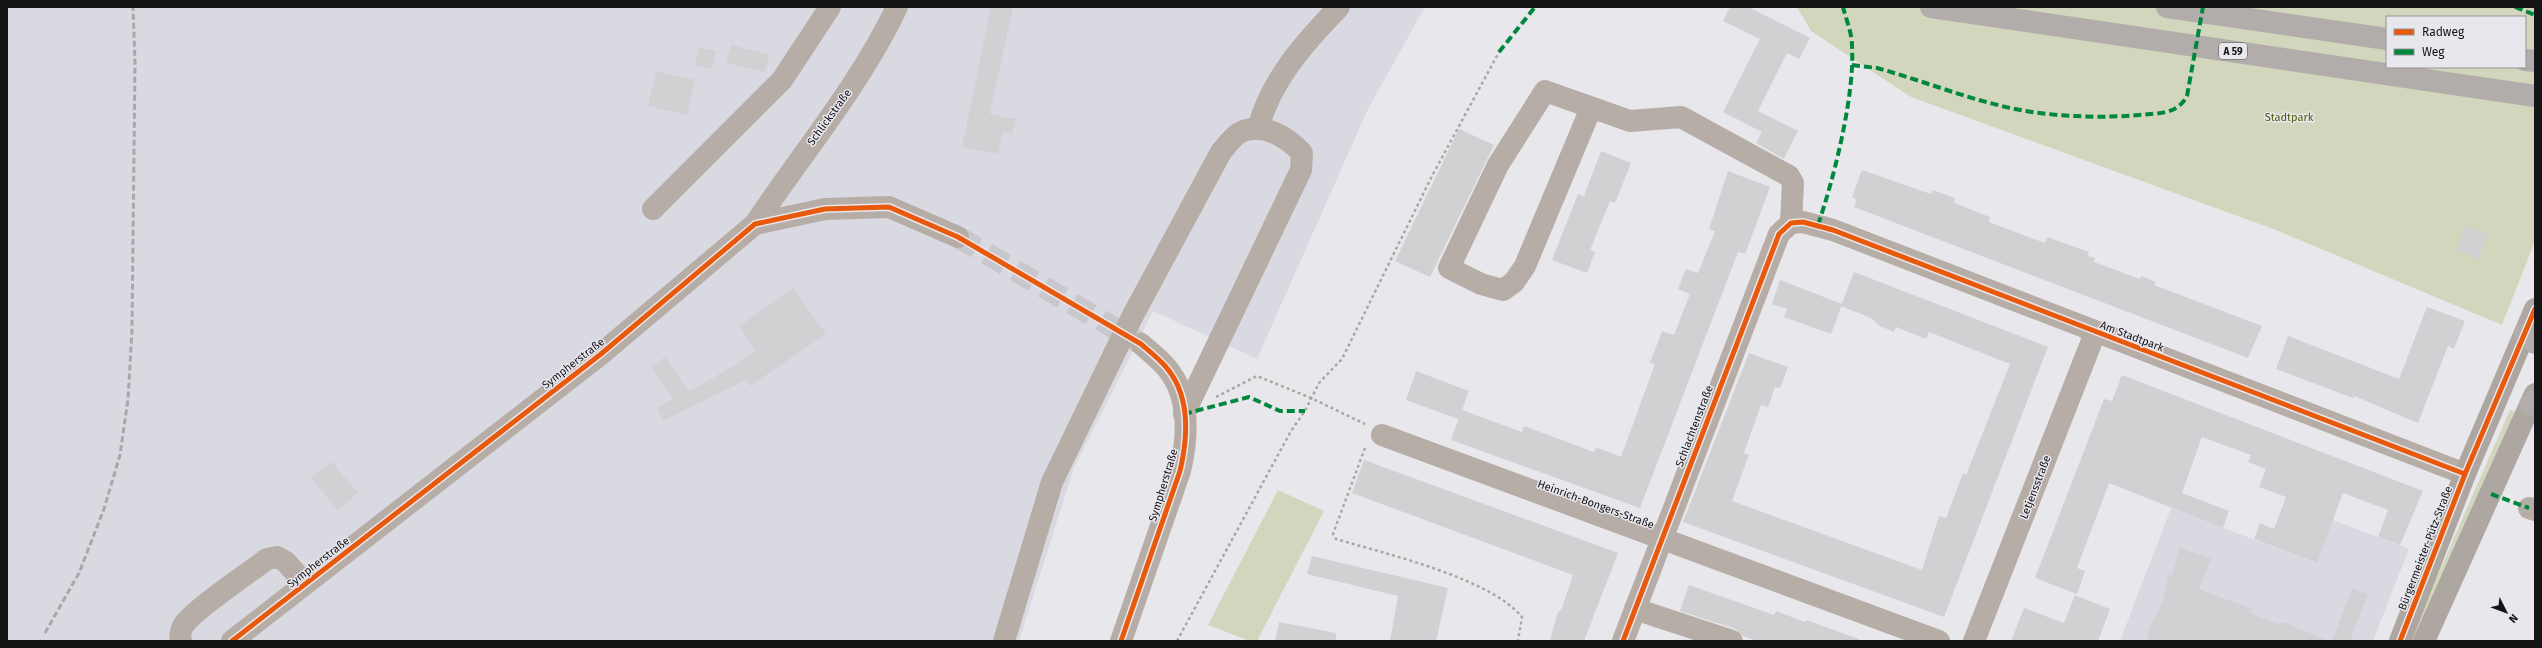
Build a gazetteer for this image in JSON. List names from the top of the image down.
{
  "streets": {
    "highway": ["A 59"],
    "main road": ["Bürgermeister-Pütz-Straße"],
    "street": [
      "Schlickstraße",
      "Am Stadtpark",
      "Sympherstraße",
      "Schlachtenstraße",
      "Letjensstraße",
      "Heinrich-Bongers-Straße"
    ]
  },
  "crossings": [
    ["Schlickstraße", "Sympherstraße"],
    ["Am Stadtpark", "Schlachtenstraße"],
    ["Am Stadtpark", "Letjensstraße"],
    ["Am Stadtpark", "Bürgermeister-Pütz-Straße"],
    ["Schlachtenstraße", "Heinrich-Bongers-Straße"]
  ],
  "parks": ["Stadtpark"],
  "legend": ["Radweg", "Weg"],
  "north": "bottom right"
}
